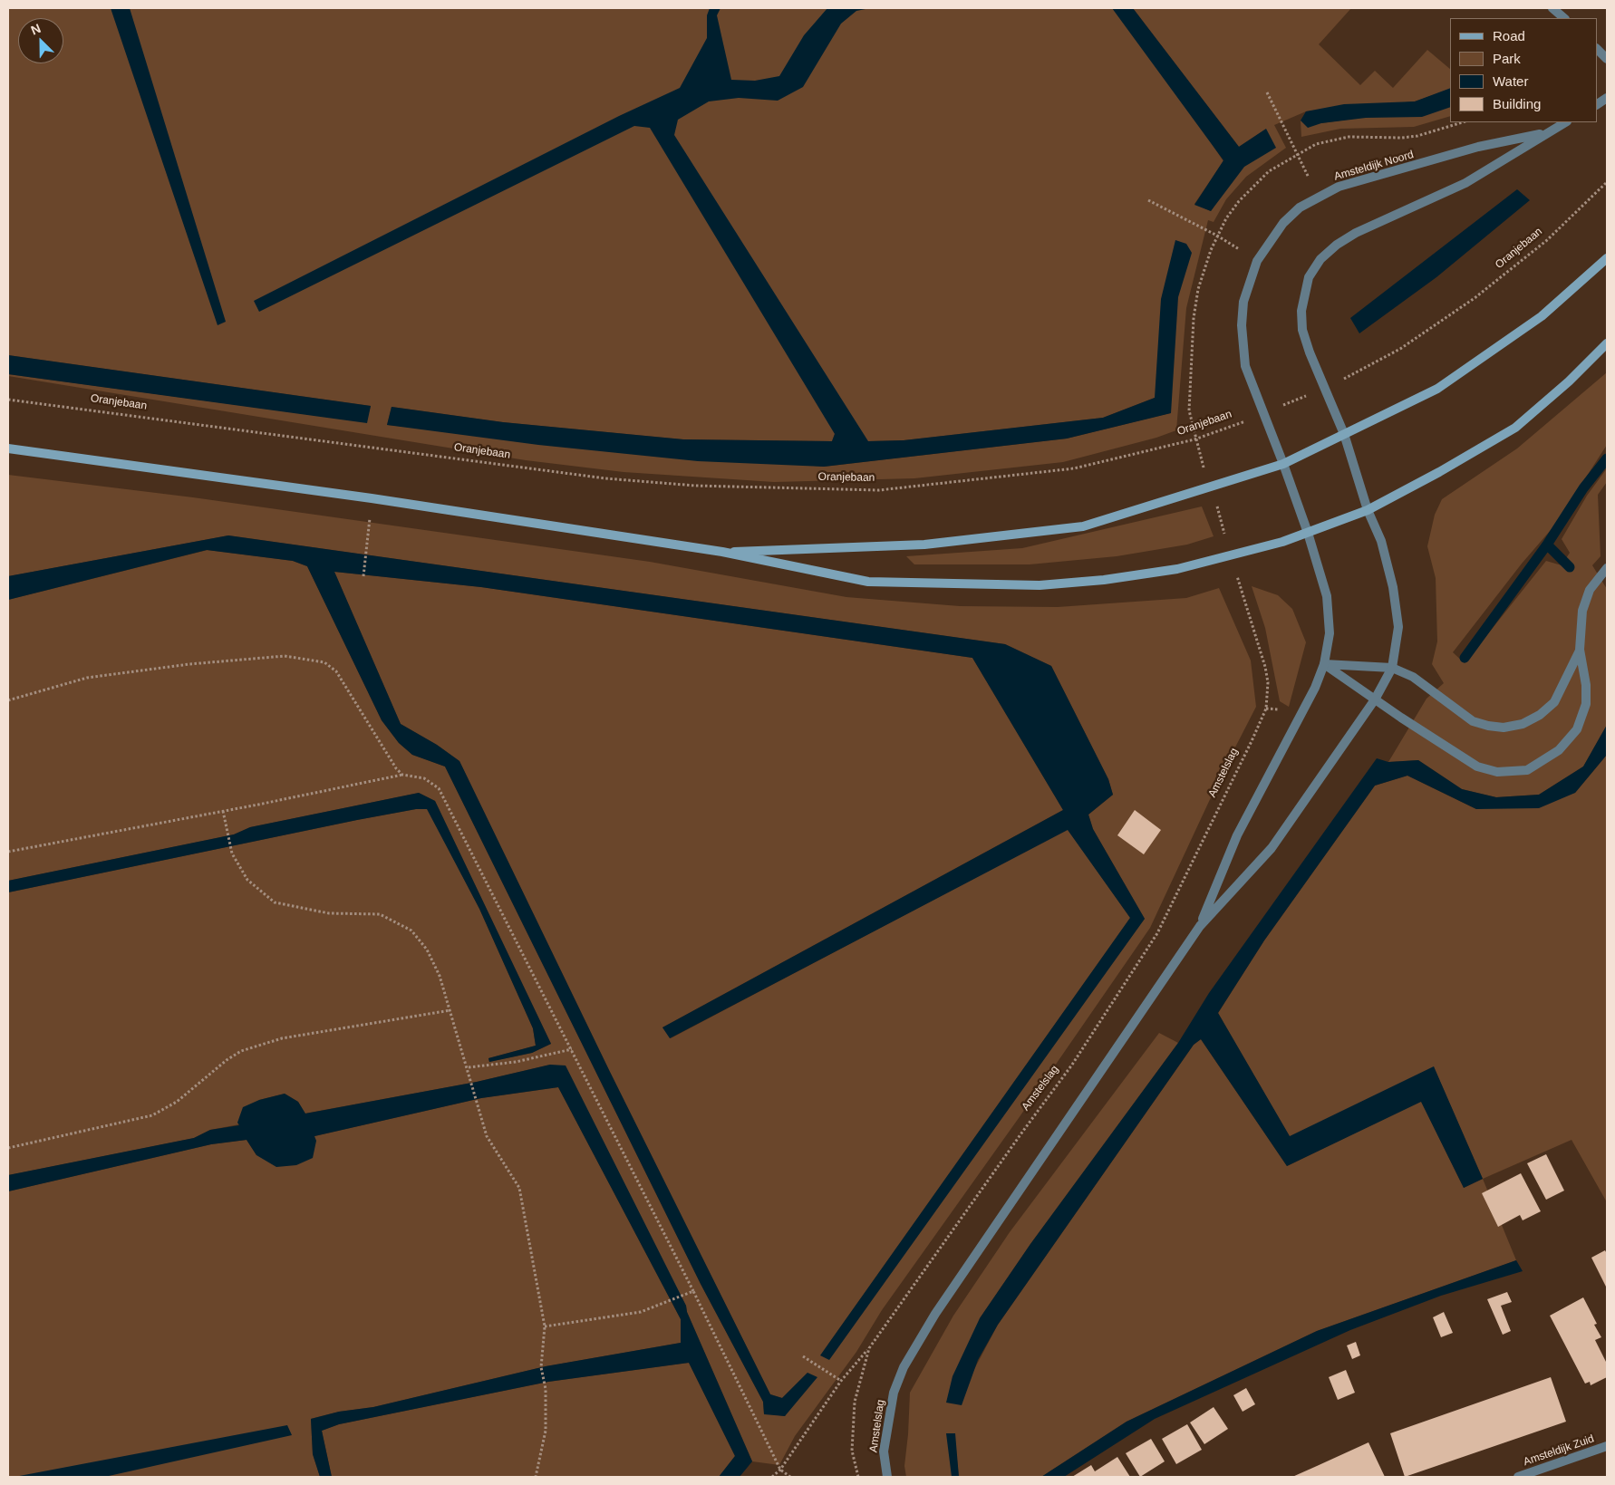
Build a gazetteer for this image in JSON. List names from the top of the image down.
{
  "streets": {
    "street": ["Amsteldijk Noord", "Amstelslag", "Amsteldijk Zuid"],
    "path": ["Oranjebaan"]
  },
  "crossings": [
    ["Amsteldijk Noord", "Oranjebaan"],
    ["Amsteldijk Noord", "Amstelslag"]
  ],
  "legend": [
    "Road",
    "Park",
    "Water",
    "Building"
  ],
  "north": "top left"
}
